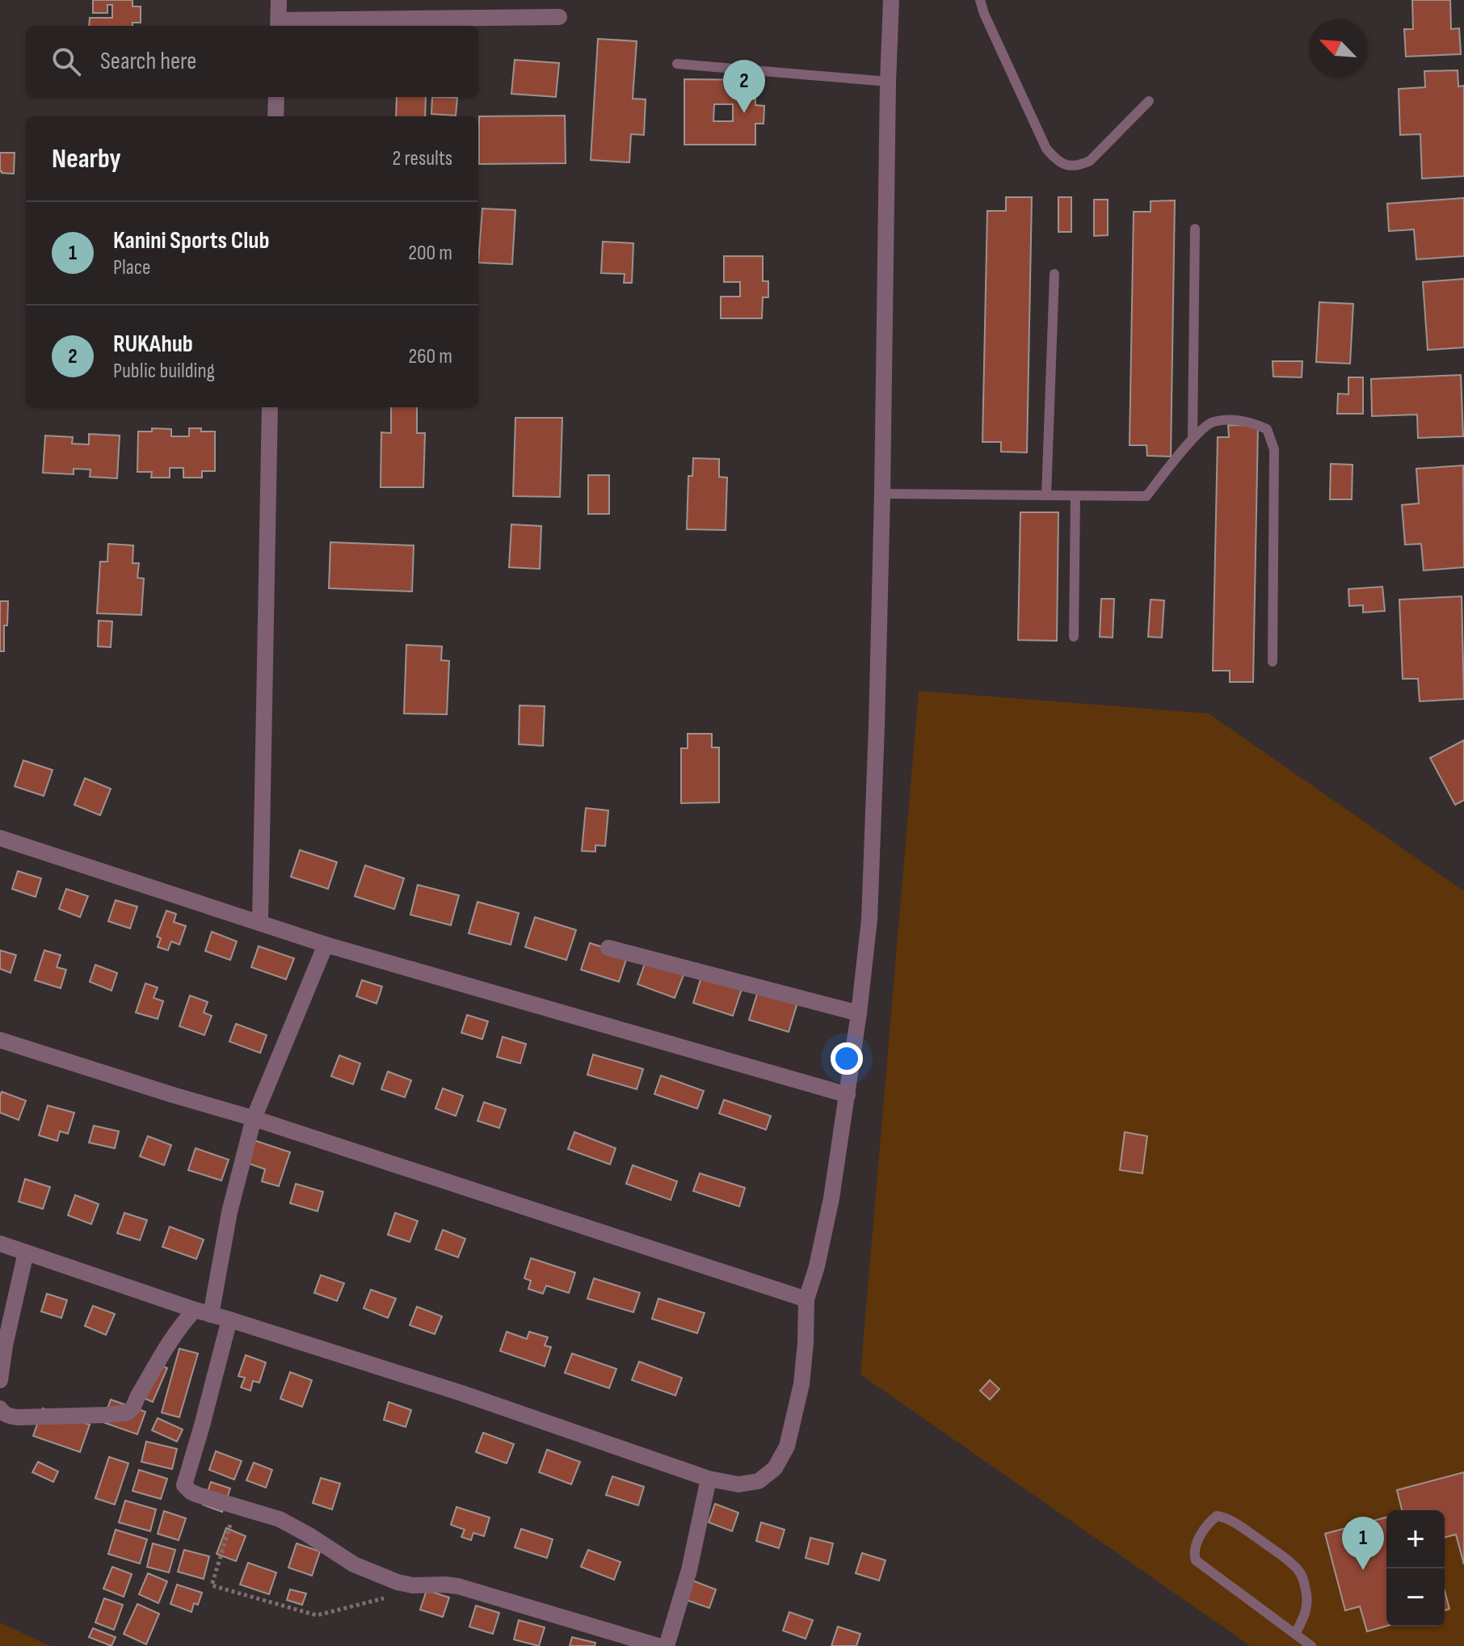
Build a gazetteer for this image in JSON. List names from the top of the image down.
{
  "north": "top left",
  "page": {
    "search": "Search here",
    "pins": ["2", "1"],
    "heading": ["Nearby", "2 results"],
    "list": [
      {
        "mark": "1",
        "name": "Kanini Sports Club",
        "note": "Place",
        "value": "200 m"
      },
      {
        "mark": "2",
        "name": "RUKAhub",
        "note": "Public building",
        "value": "260 m"
      }
    ],
    "map_buttons": ["+", "−"]
  }
}
